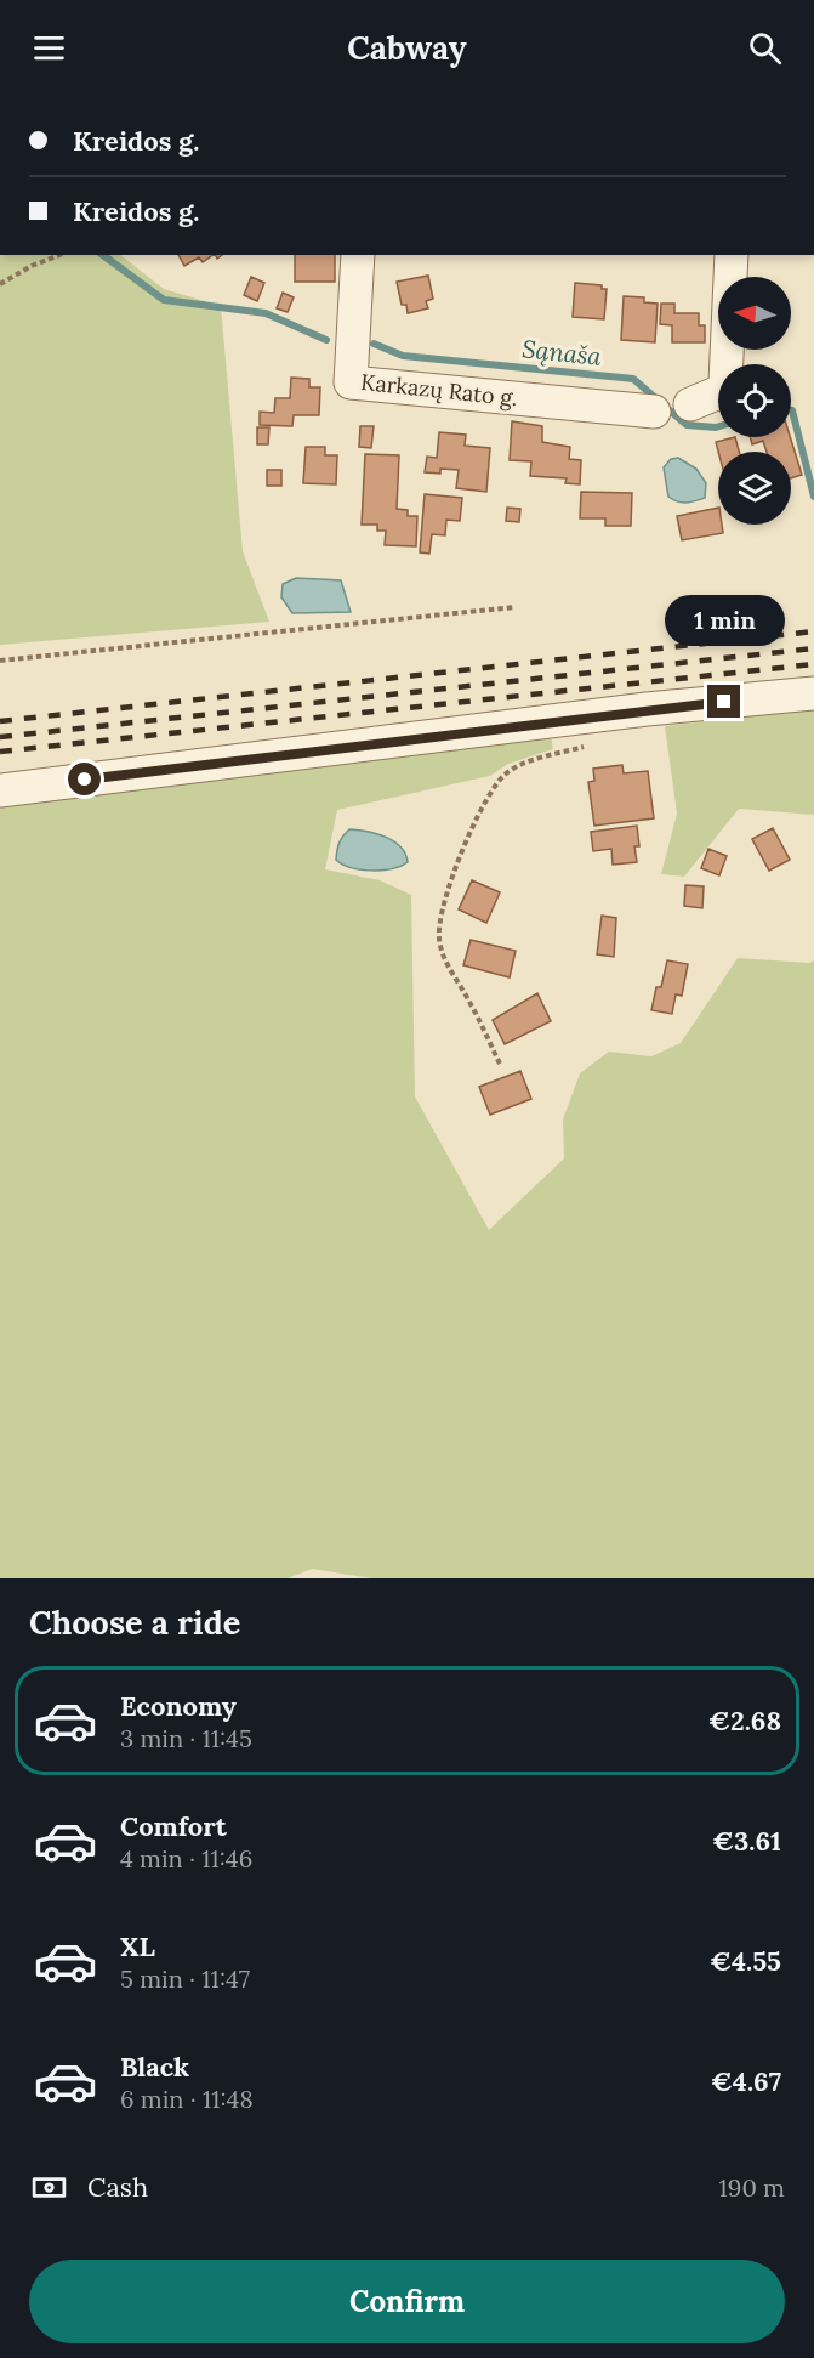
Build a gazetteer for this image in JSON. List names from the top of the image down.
{
  "streets": {
    "street": ["Karkazų Rato g."]
  },
  "water": ["Sąnaša"],
  "north": "left",
  "page": {
    "header": "Cabway",
    "banner": ["Kreidos g.", "Kreidos g."],
    "bubble": "1 min",
    "heading": "Choose a ride",
    "list": [
      {
        "name": "Economy",
        "note": "3 min · 11:45",
        "value": "€2.68"
      },
      {
        "name": "Comfort",
        "note": "4 min · 11:46",
        "value": "€3.61"
      },
      {
        "name": "XL",
        "note": "5 min · 11:47",
        "value": "€4.55"
      },
      {
        "name": "Black",
        "note": "6 min · 11:48",
        "value": "€4.67"
      }
    ],
    "pay": ["Cash", "190 m"],
    "buttons": "Confirm"
  }
}
